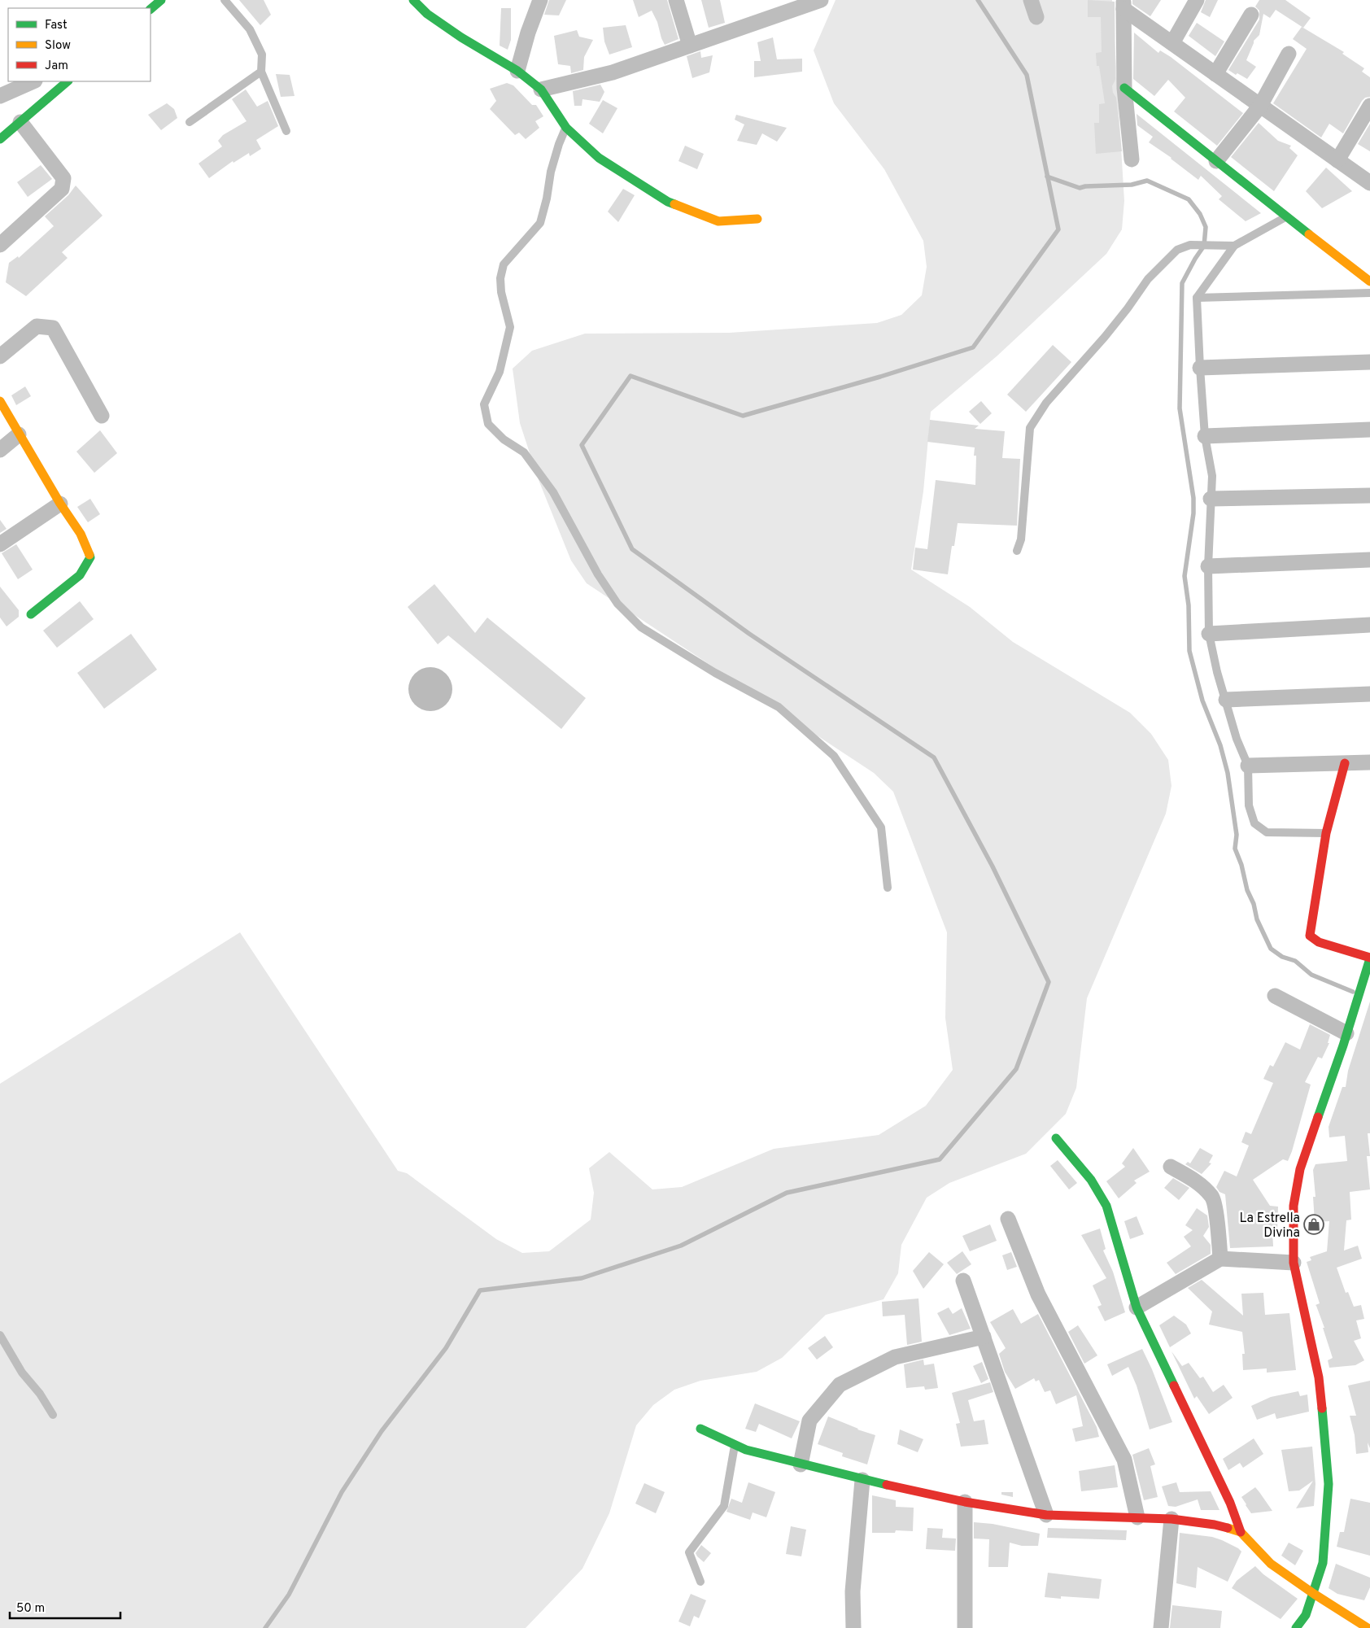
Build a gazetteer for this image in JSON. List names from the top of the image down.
{
  "places": {
    "shop": ["La Estrella Divina"]
  },
  "legend": ["Fast", "Slow", "Jam"],
  "scale_bar": "50 m"
}
